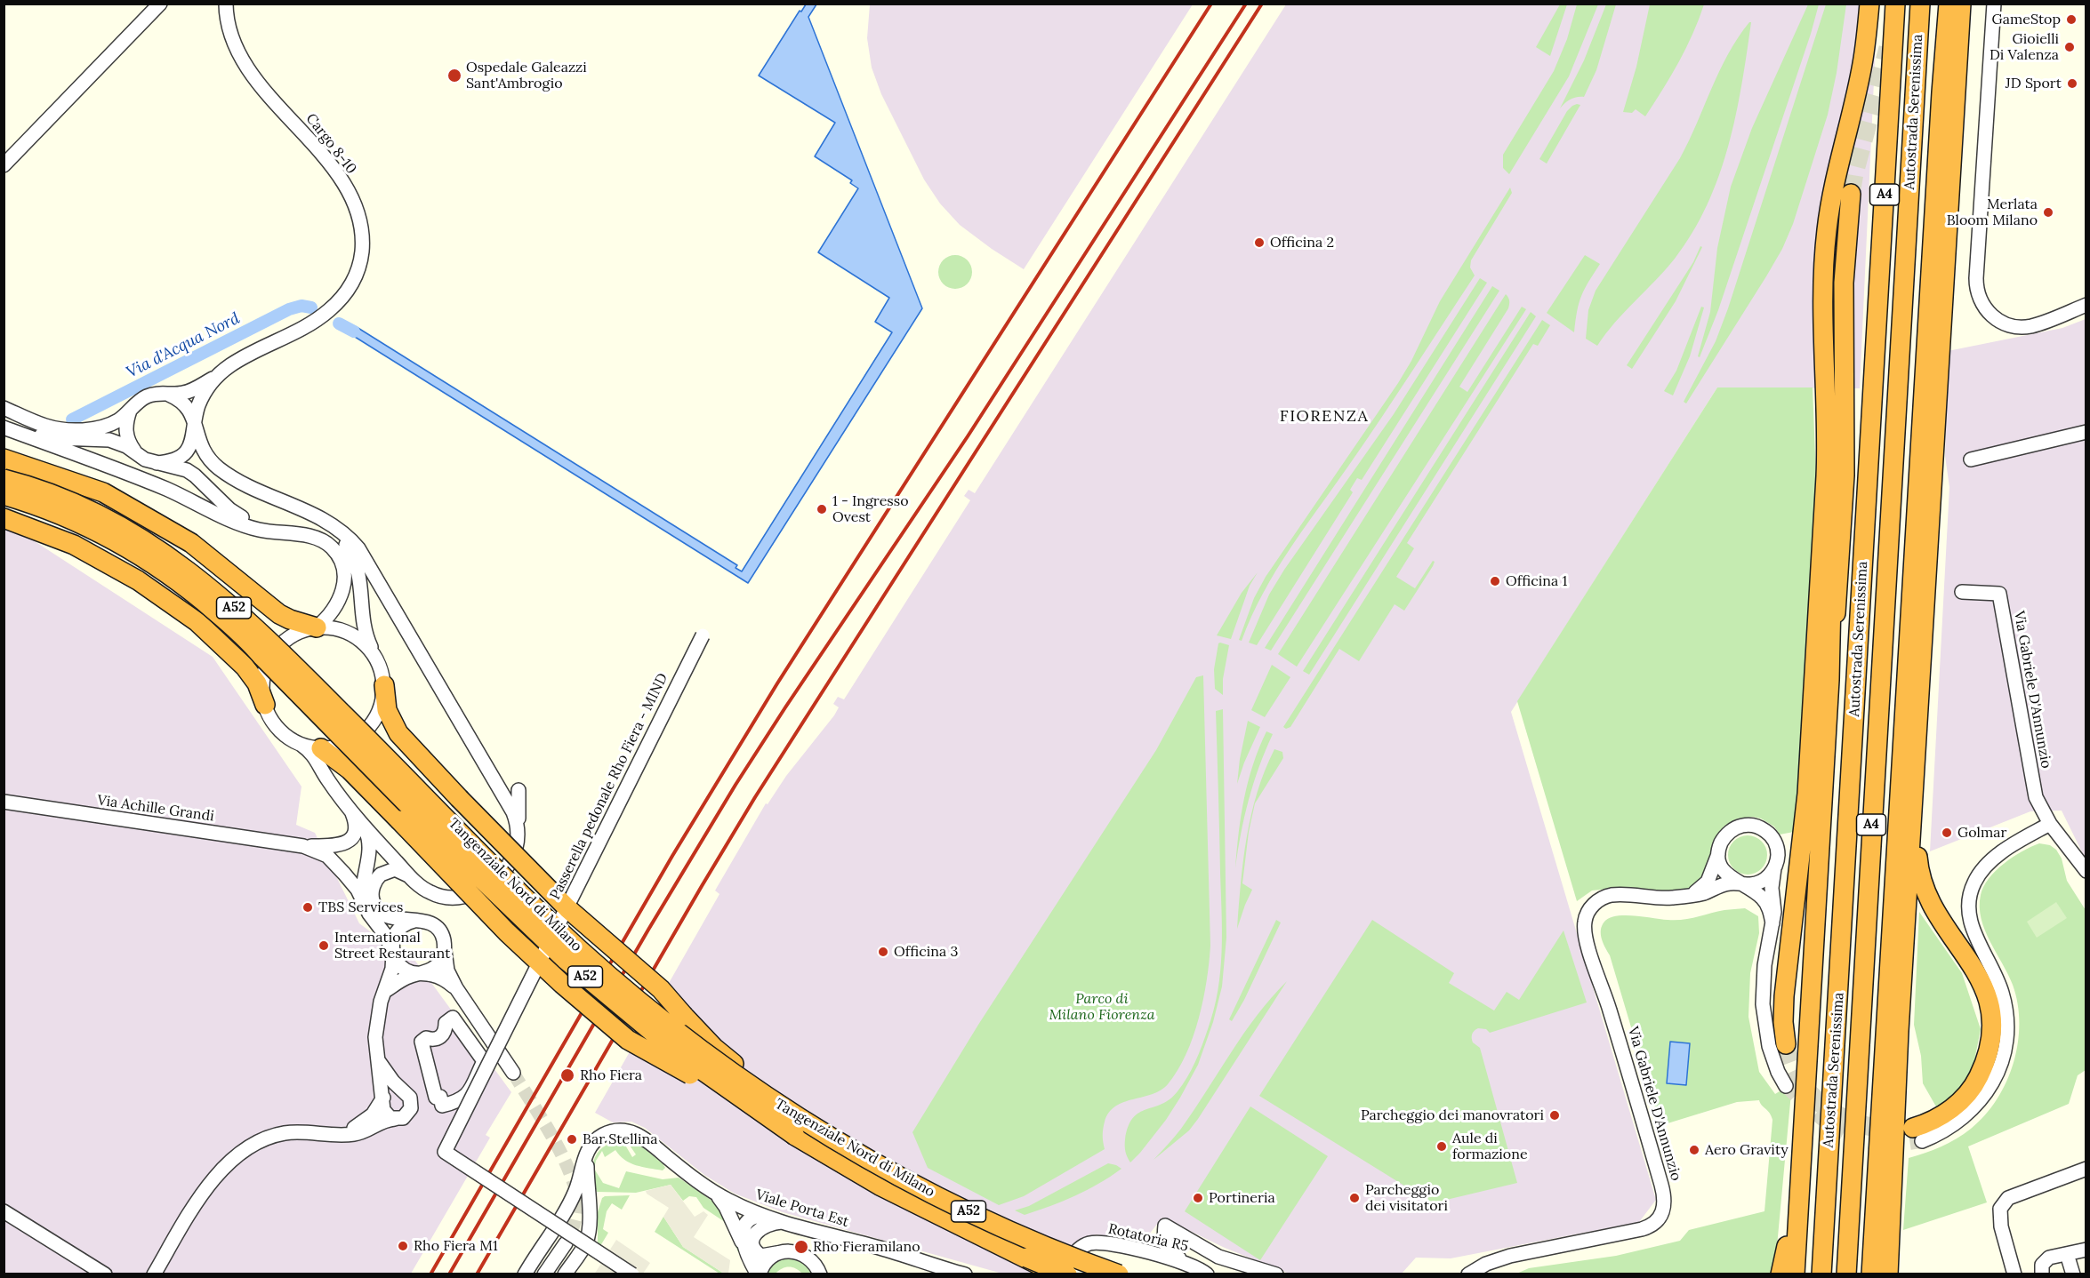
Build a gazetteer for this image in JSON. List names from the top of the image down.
{
  "streets": {
    "highway": [
      "Autostrada Serenissima",
      "A4",
      "A52",
      "Tangenziale Nord di Milano"
    ],
    "street": [
      "Cargo 8-10",
      "Via Gabriele D'Annunzio",
      "Passerella pedonale Rho Fiera - MIND",
      "Via Achille Grandi",
      "Viale Porta Est",
      "Rotatoria R5"
    ]
  },
  "crossings": [
    ["Tangenziale Nord di Milano", "Rotatoria R5"]
  ],
  "districts": ["FIORENZA"],
  "water": ["Via d'Acqua Nord"],
  "parks": ["Parco di Milano Fiorenza"],
  "places": [
    "GameStop",
    "Gioielli Di Valenza",
    "Ospedale Galeazzi Sant'Ambrogio",
    "JD Sport",
    "Merlata Bloom Milano",
    "Officina 2",
    "1 - Ingresso Ovest",
    "Officina 1",
    "Golmar",
    "TBS Services",
    "International Street Restaurant",
    "Officina 3",
    "Rho Fiera",
    "Parcheggio dei manovratori",
    "Bar Stellina",
    "Aule di formazione",
    "Aero Gravity",
    "Portineria",
    "Parcheggio dei visitatori",
    "Rho Fiera M1",
    "Rho Fieramilano"
  ]
}
